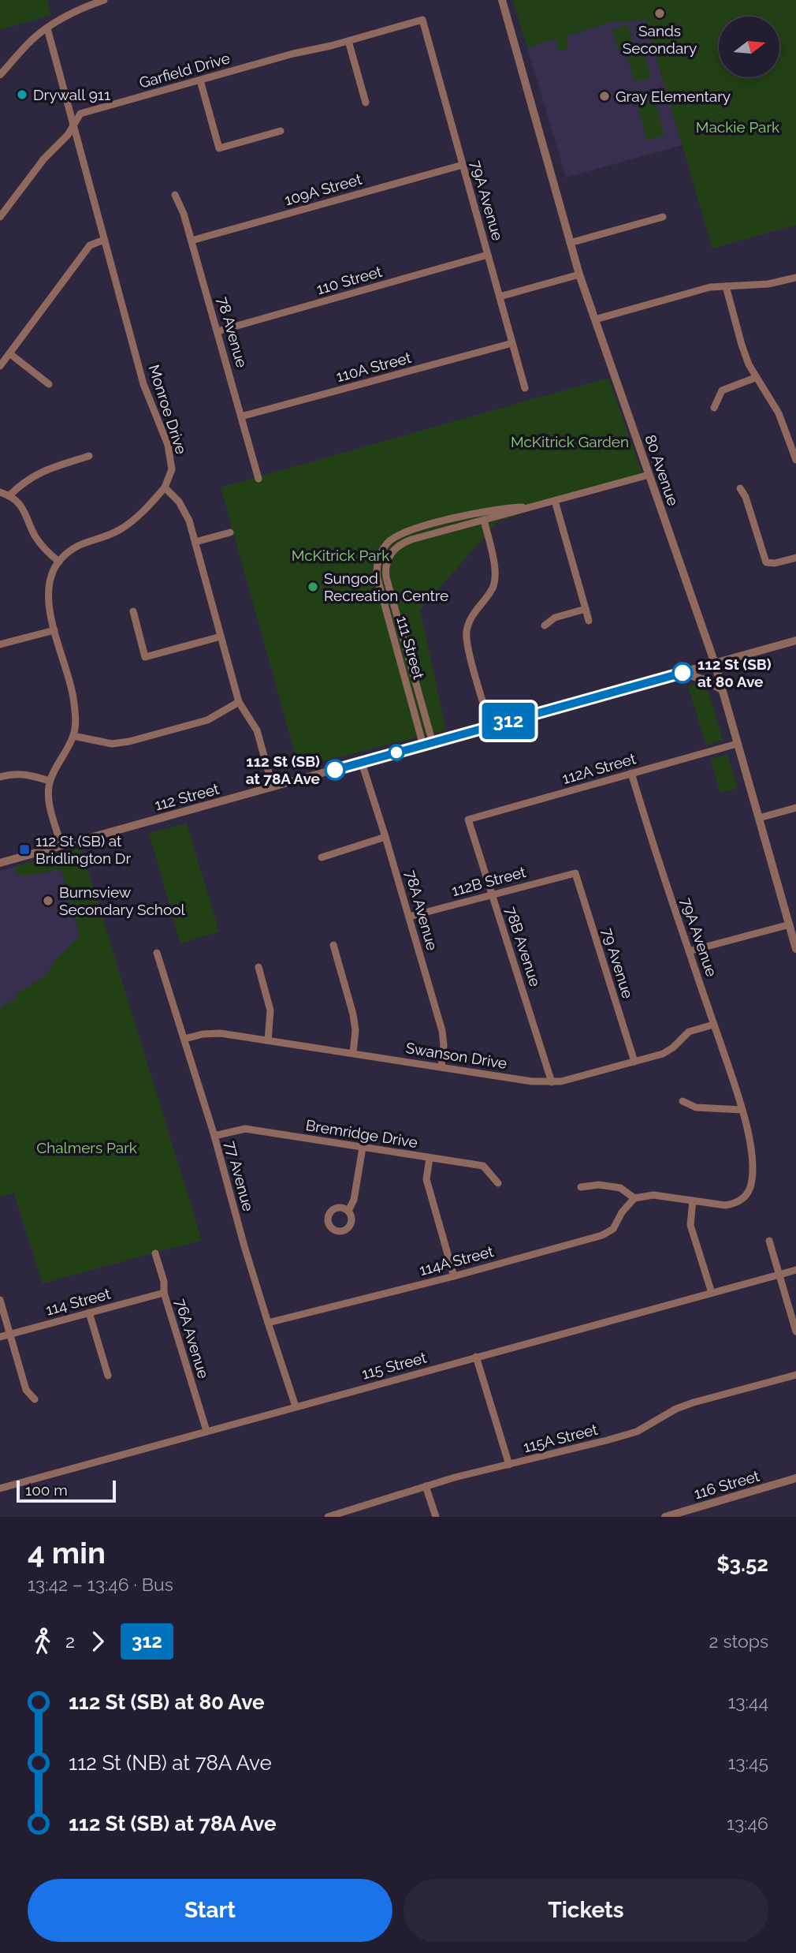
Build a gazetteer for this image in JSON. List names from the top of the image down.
{
  "streets": {
    "street": [
      "Garfield Drive",
      "109A Street",
      "79A Avenue",
      "110 Street",
      "78 Avenue",
      "110A Street",
      "Monroe Drive",
      "80 Avenue",
      "111 Street",
      "112A Street",
      "112 Street",
      "112B Street",
      "78A Avenue",
      "78B Avenue",
      "79 Avenue",
      "Swanson Drive",
      "Bremridge Drive",
      "77 Avenue",
      "114A Street",
      "114 Street",
      "76A Avenue",
      "115 Street",
      "115A Street",
      "116 Street"
    ]
  },
  "crossings": [
    ["Garfield Drive", "79A Avenue"],
    ["Garfield Drive", "Monroe Drive"],
    ["109A Street", "79A Avenue"],
    ["109A Street", "78 Avenue"],
    ["79A Avenue", "110 Street"],
    ["79A Avenue", "110A Street"],
    ["79A Avenue", "112A Street"],
    ["79A Avenue", "Swanson Drive"],
    ["110 Street", "78 Avenue"],
    ["78 Avenue", "110A Street"],
    ["80 Avenue", "111 Street"],
    ["80 Avenue", "112A Street"],
    ["80 Avenue", "112 Street"],
    ["111 Street", "112 Street"],
    ["112A Street", "78B Avenue"],
    ["112 Street", "78A Avenue"],
    ["112B Street", "78A Avenue"],
    ["112B Street", "78B Avenue"],
    ["112B Street", "79 Avenue"],
    ["78A Avenue", "Swanson Drive"],
    ["78B Avenue", "Swanson Drive"],
    ["79 Avenue", "Swanson Drive"],
    ["Swanson Drive", "77 Avenue"],
    ["Bremridge Drive", "77 Avenue"],
    ["77 Avenue", "114A Street"],
    ["77 Avenue", "115 Street"],
    ["114 Street", "76A Avenue"],
    ["76A Avenue", "115 Street"]
  ],
  "parks": [
    "Mackie Park",
    "McKitrick Garden",
    "McKitrick Park",
    "Chalmers Park"
  ],
  "places": {
    "other": [
      "Sands Secondary",
      "Drywall 911",
      "Gray Elementary",
      "Sungod Recreation Centre",
      "112 St (SB) at 80 Ave",
      "112 St (SB) at 78A Ave",
      "Burnsview Secondary School"
    ],
    "transit": ["112 St (SB) at Bridlington Dr"]
  },
  "lines": ["bus line 312"],
  "scale_bar": "100 m",
  "north": "right",
  "page": {
    "on_map": "312",
    "scale": "100 m",
    "heading": ["4 min", "13:42 – 13:46 · Bus", "$3.52"],
    "legs": ["2", "312", "2 stops"],
    "list": [
      {
        "name": "112 St (SB) at 80 Ave",
        "value": "13:44"
      },
      {
        "name": "112 St (NB) at 78A Ave",
        "value": "13:45"
      },
      {
        "name": "112 St (SB) at 78A Ave",
        "value": "13:46"
      }
    ],
    "buttons": ["Start", "Tickets"]
  }
}
